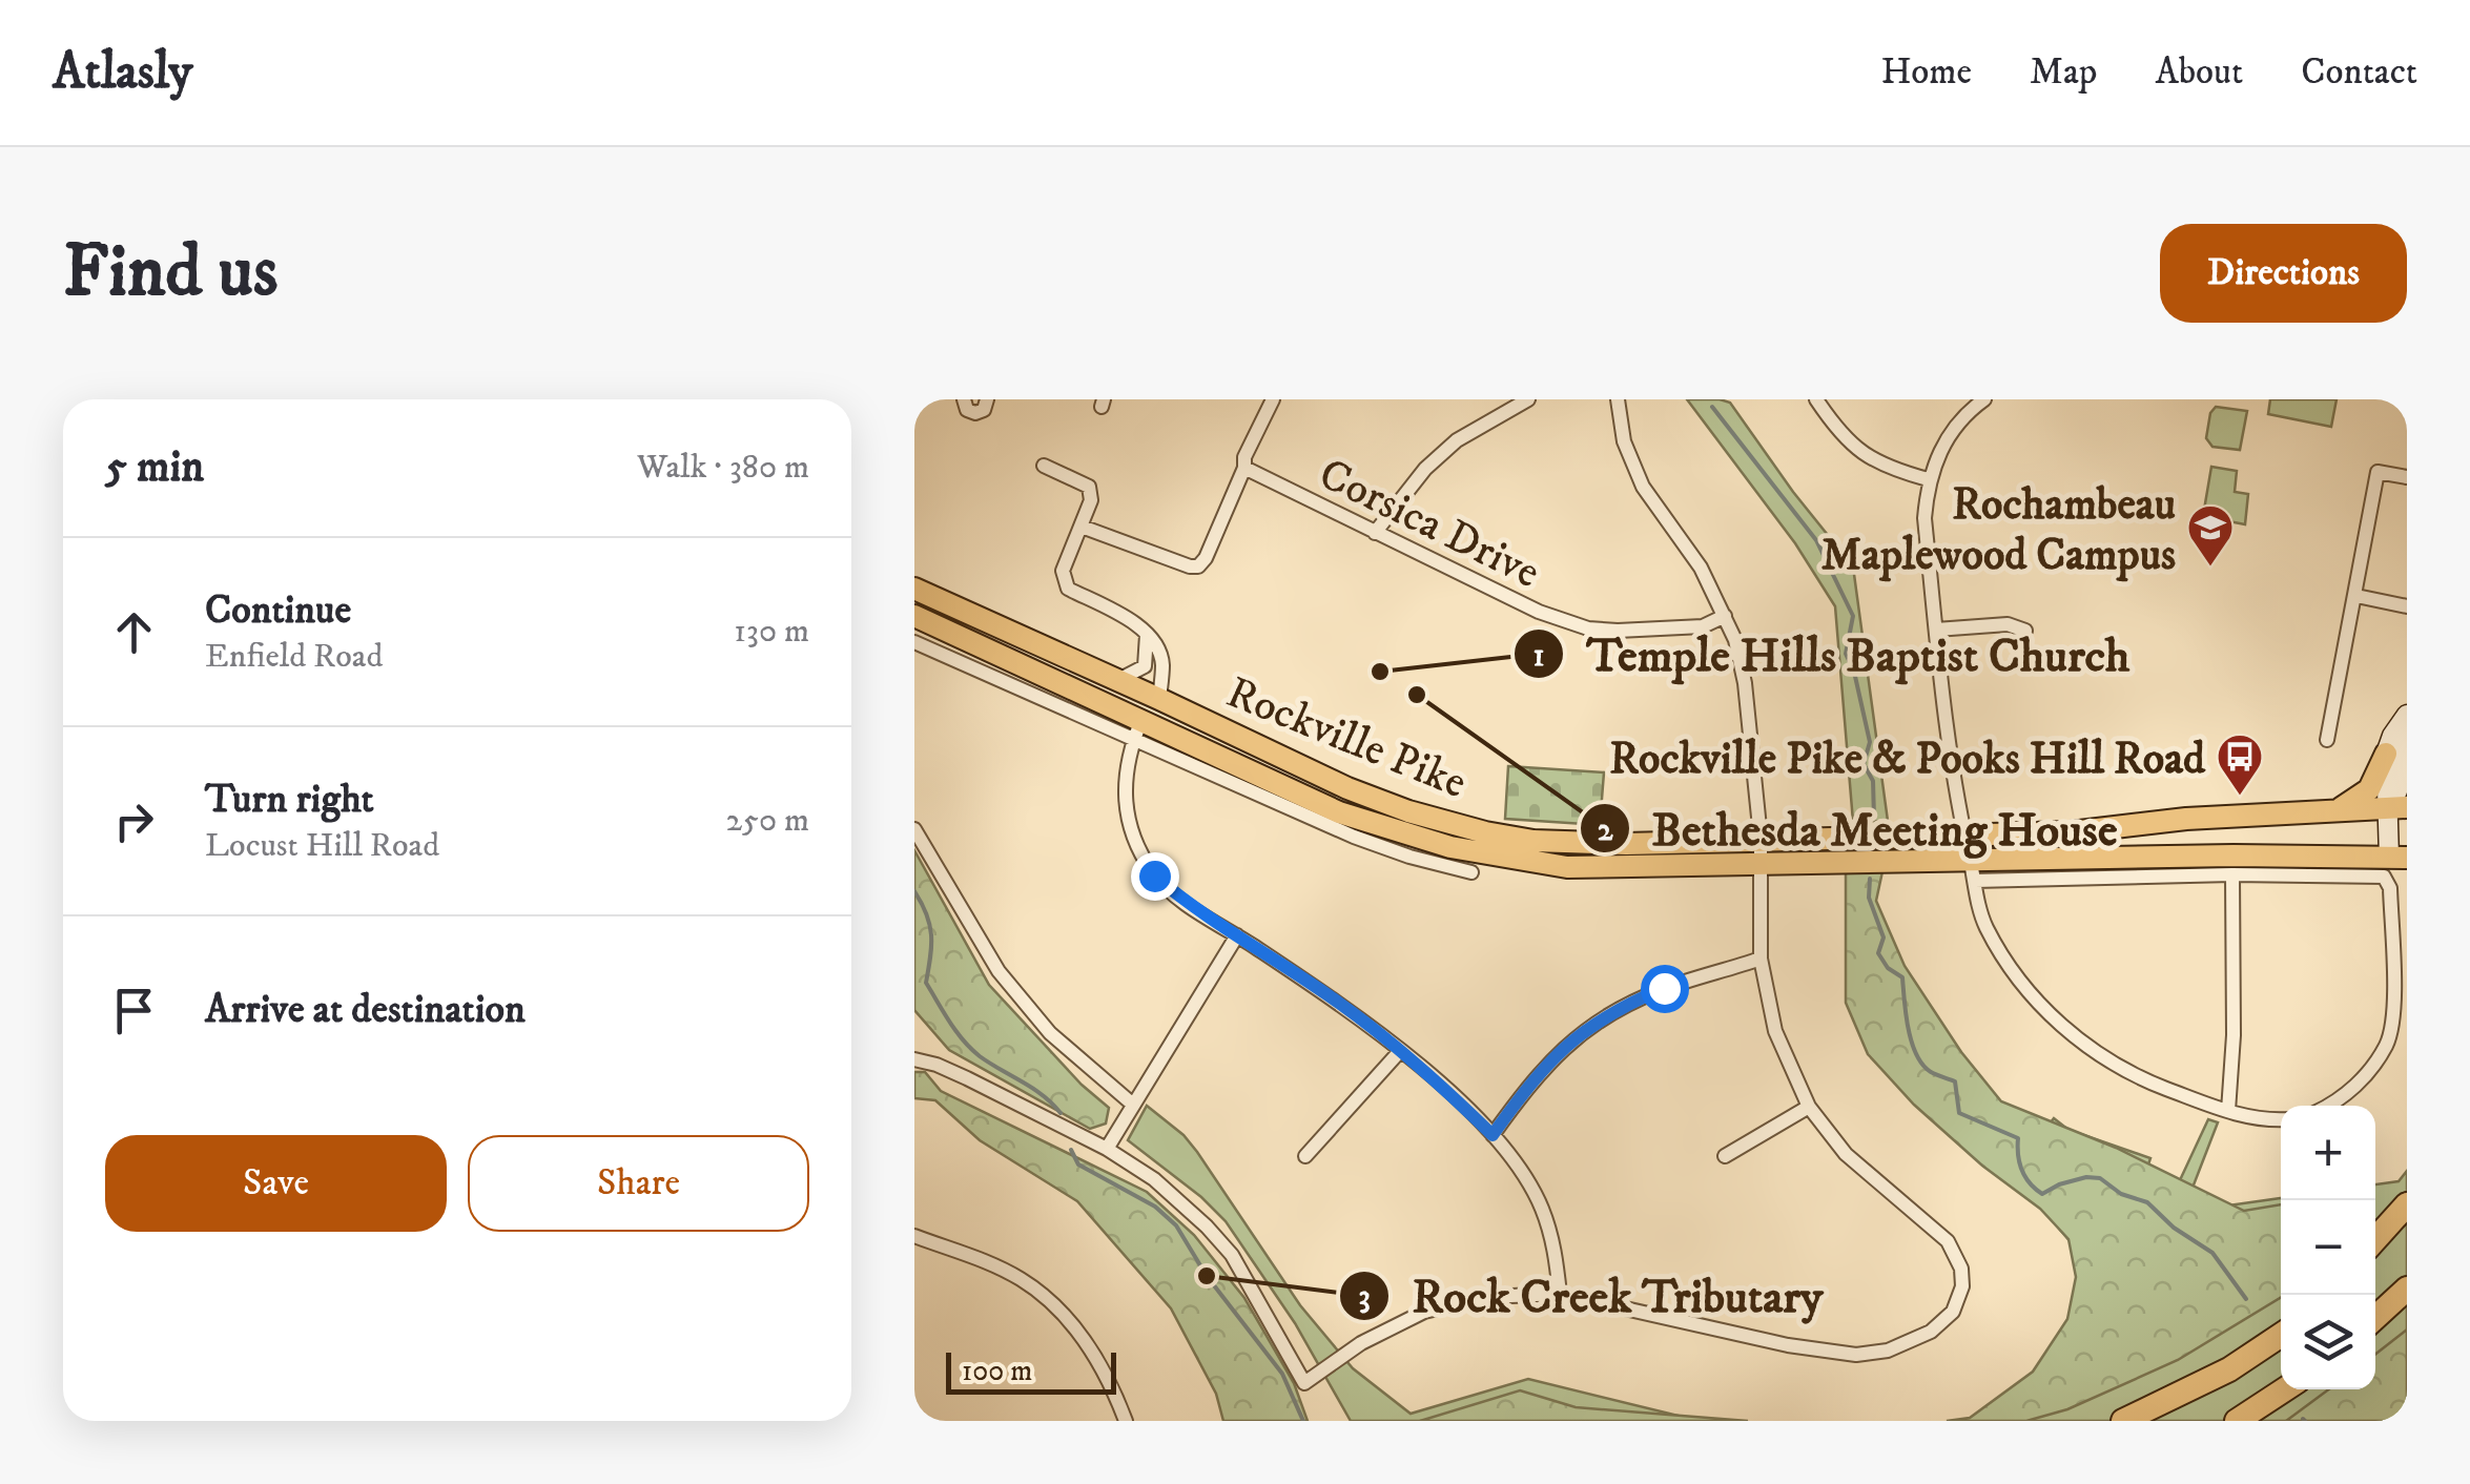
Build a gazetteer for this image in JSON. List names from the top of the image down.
{
  "streets": {
    "main road": ["Rockville Pike"],
    "street": ["Corsica Drive"]
  },
  "places": {
    "school or university": ["Rochambeau Maplewood Campus"],
    "other": ["Temple Hills Baptist Church", "Bethesda Meeting House", "Rock Creek Tributary"],
    "bus stop": ["Rockville Pike & Pooks Hill Road"]
  },
  "scale_bar": "100 m",
  "page": {
    "header": "Atlasly",
    "nav": [
      "Home",
      "Map",
      "About",
      "Contact"
    ],
    "buttons": [
      "Directions",
      ["Save", "Share"]
    ],
    "title": "Find us",
    "heading": ["5 min", "Walk · 380 m"],
    "list": [
      ["Continue", "Enfield Road", "130 m"],
      ["Turn right", "Locust Hill Road", "250 m"],
      "Arrive at destination"
    ],
    "map_buttons": ["+", "−"],
    "scale": "100 m"
  }
}
